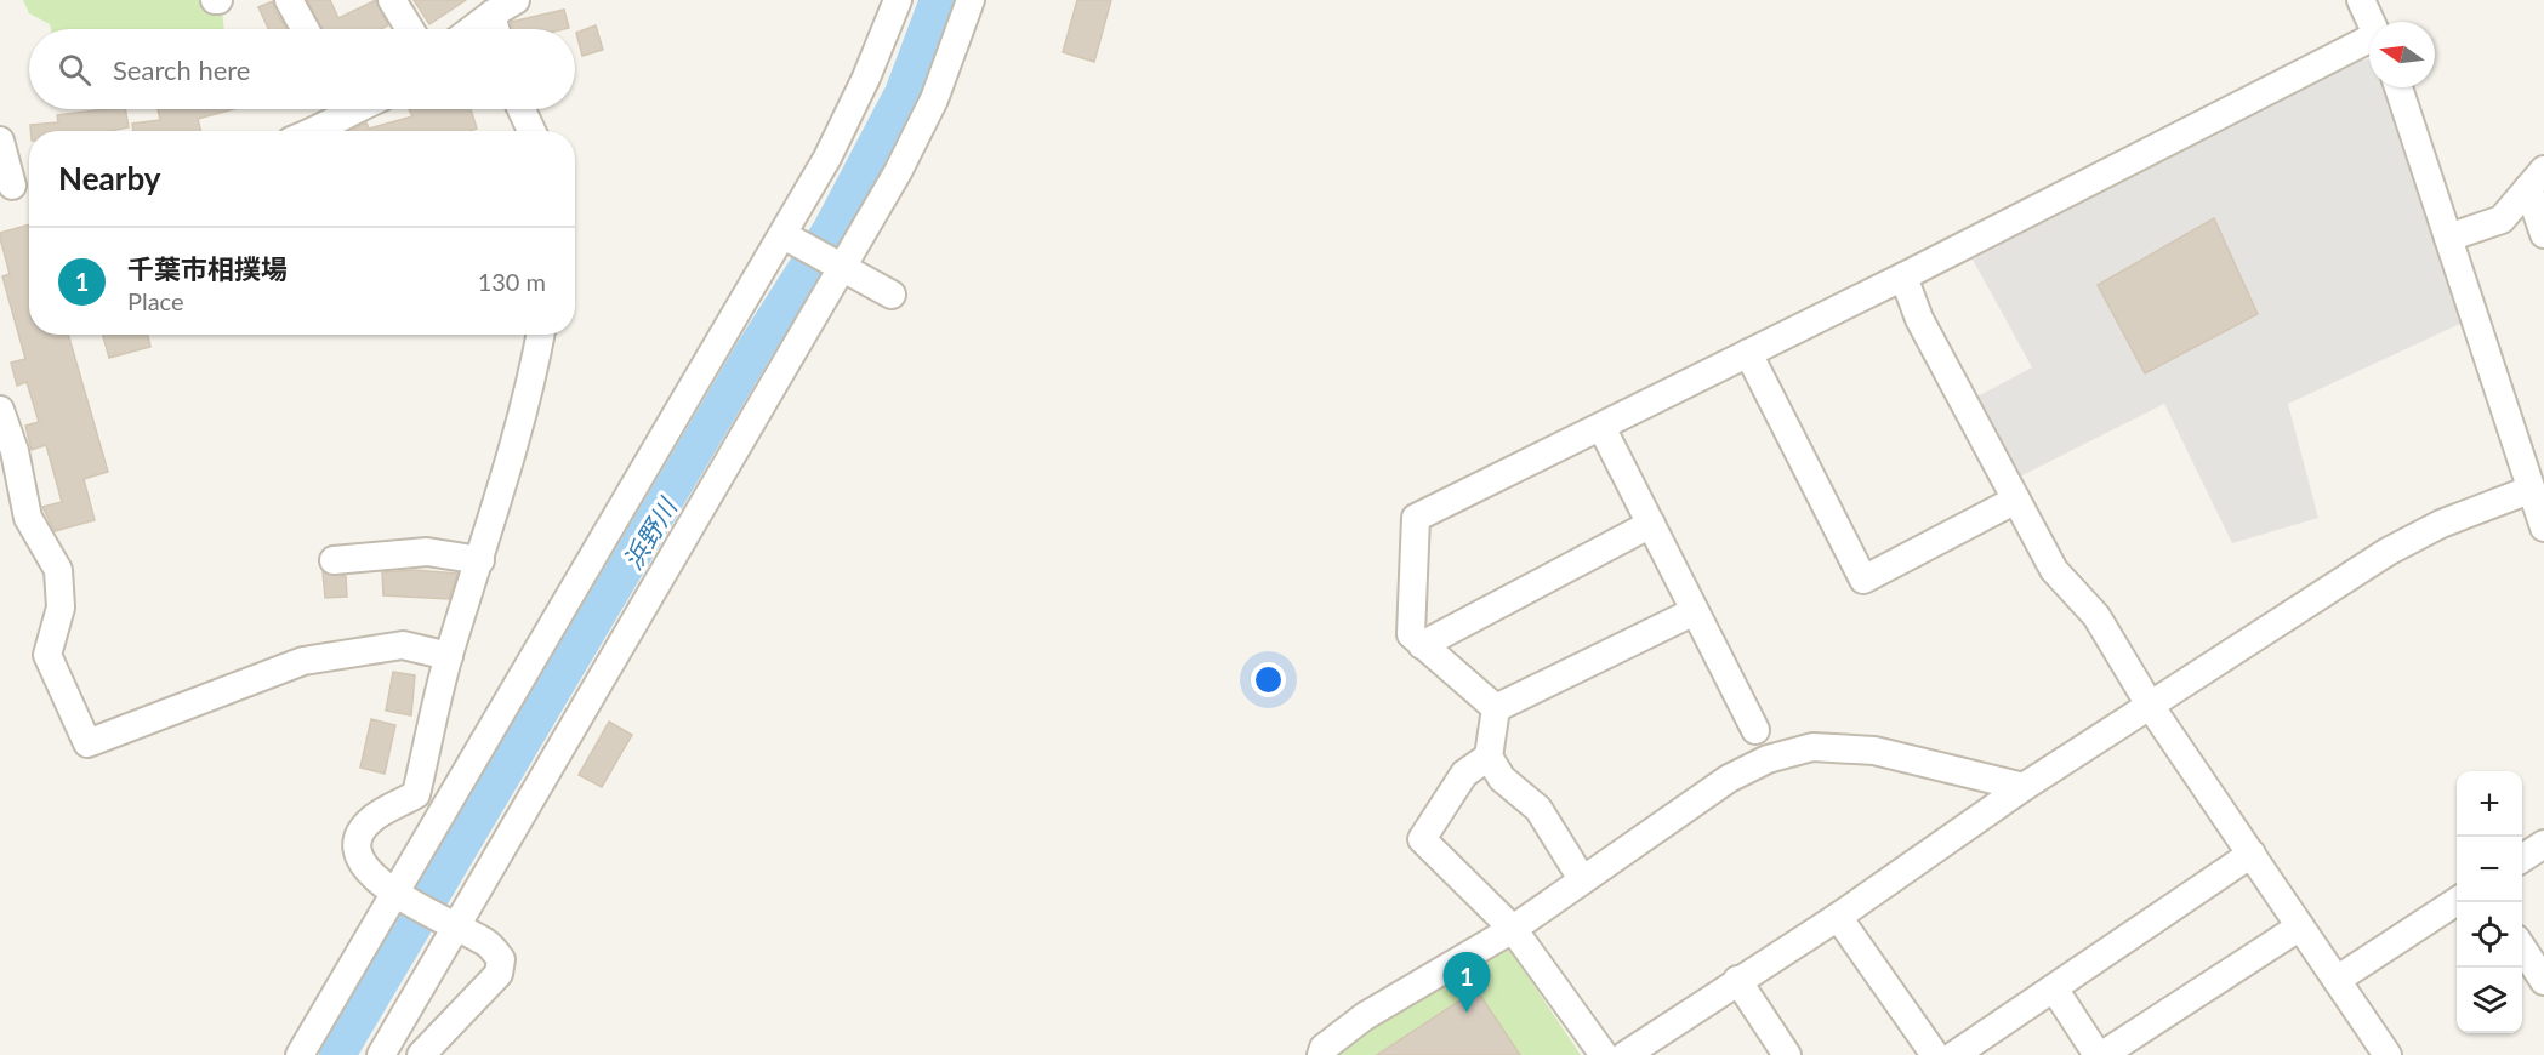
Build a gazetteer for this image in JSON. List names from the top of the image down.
{
  "water": ["浜野川"],
  "north": "left",
  "page": {
    "search": "Search here",
    "heading": "Nearby",
    "list": [
      {
        "mark": "1",
        "name": "千葉市相撲場",
        "note": "Place",
        "value": "130 m"
      }
    ],
    "map_buttons": ["+", "−"],
    "pins": "1"
  }
}
